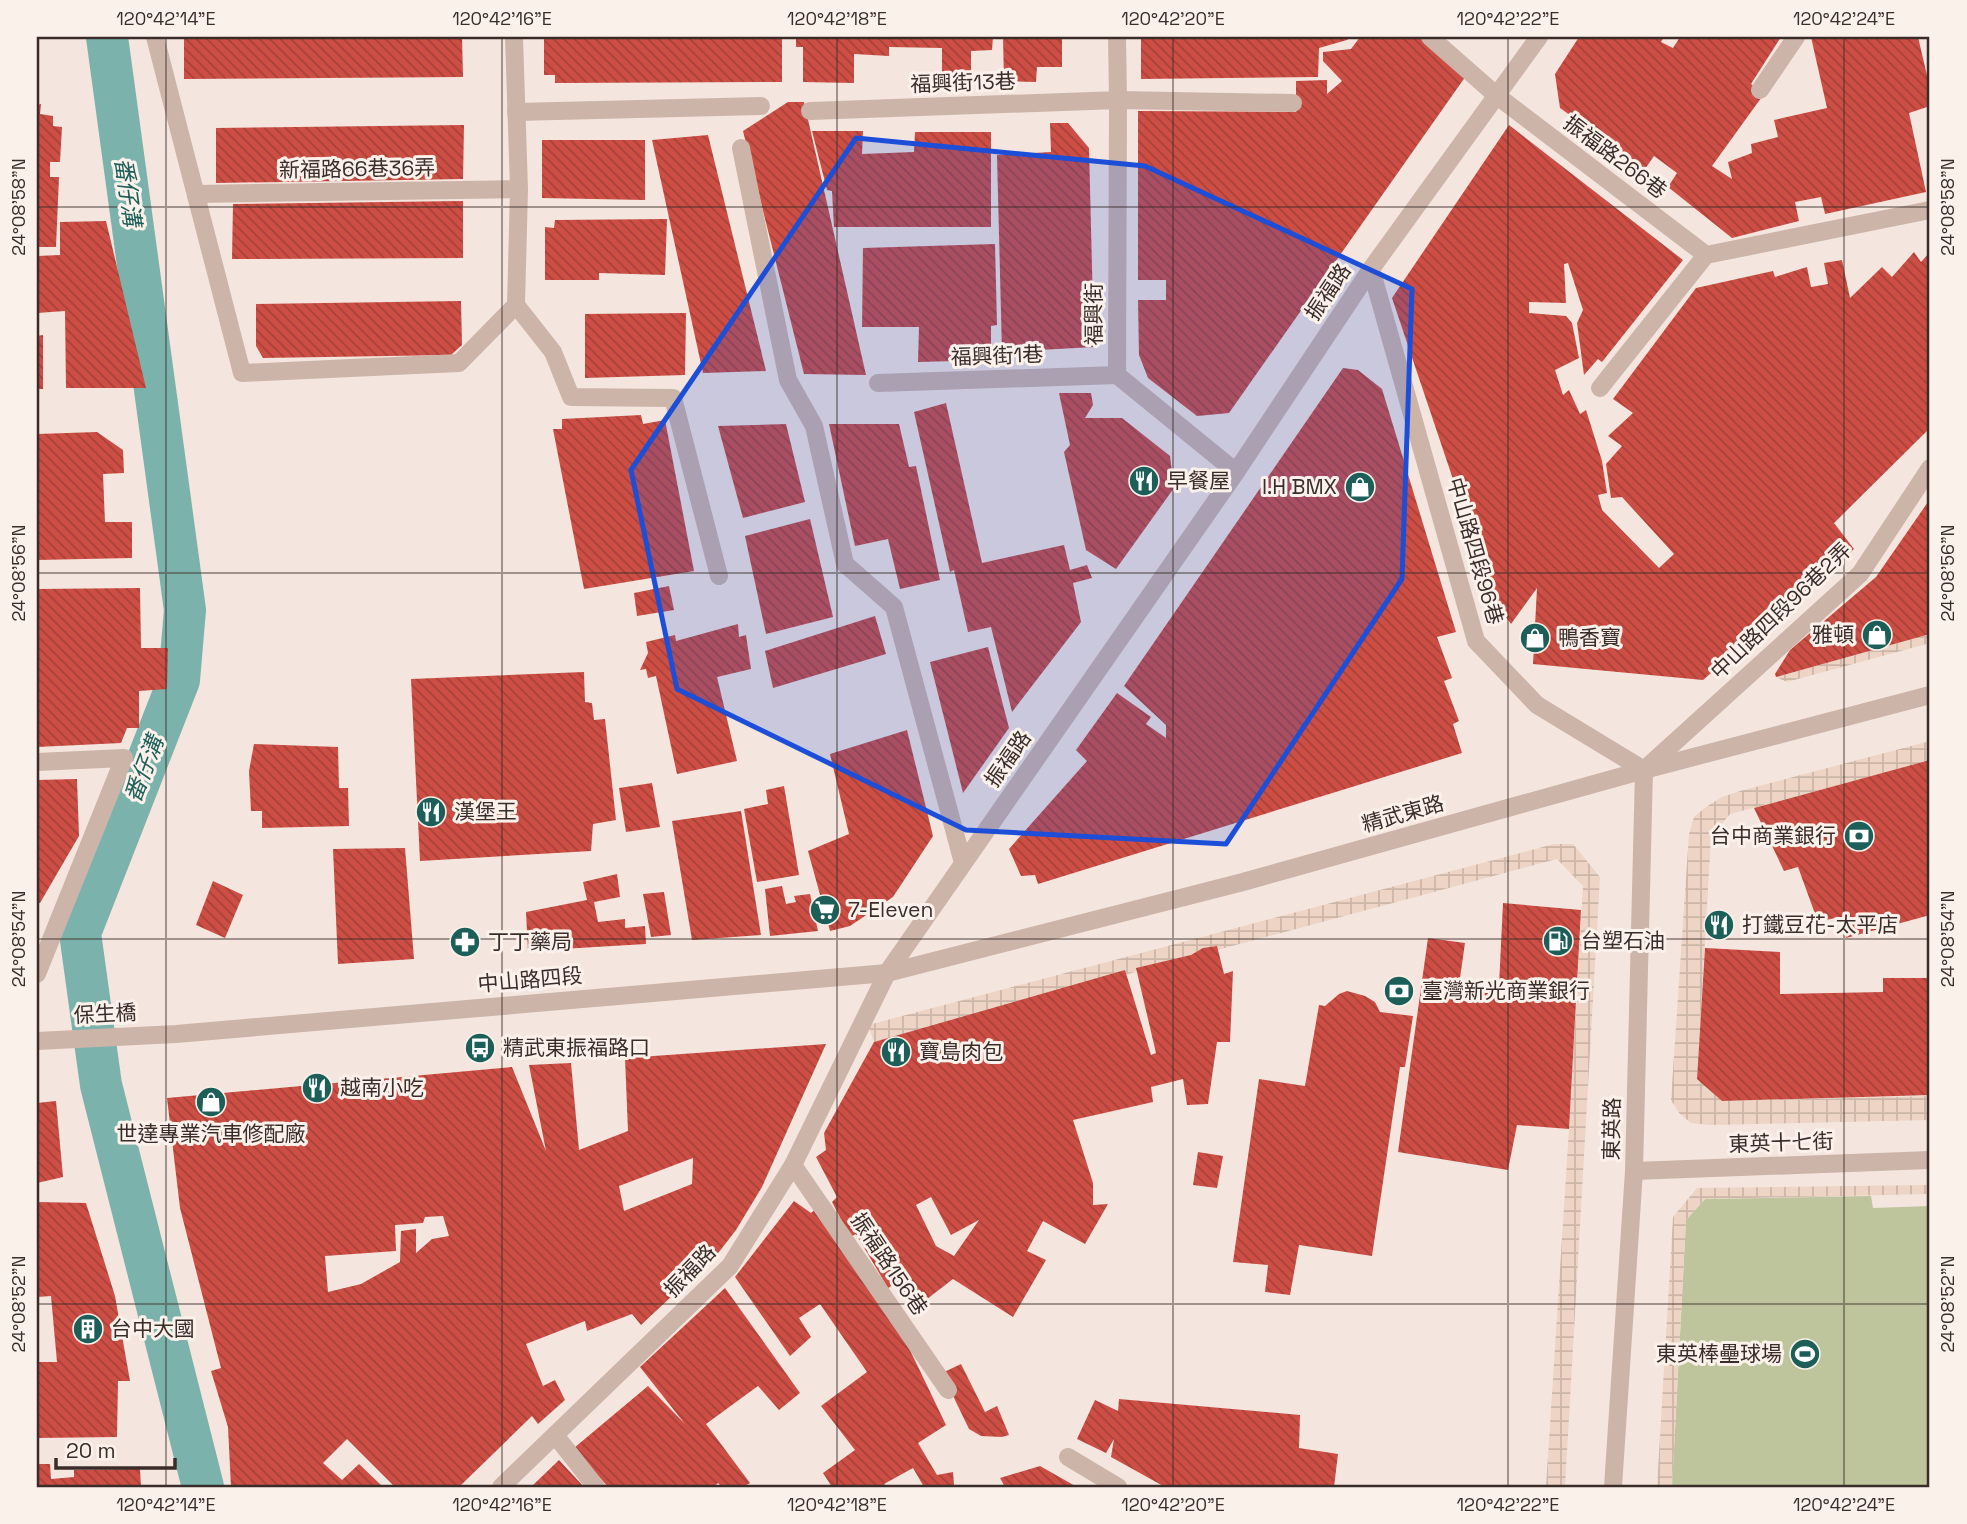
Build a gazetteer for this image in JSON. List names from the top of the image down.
{
  "streets": {
    "street": [
      "福興街13巷",
      "振福路266巷",
      "新福路66巷36弄",
      "振福路",
      "福興街",
      "福興街1巷",
      "中山路四段96巷",
      "中山路四段96巷2弄",
      "精武東路",
      "中山路四段",
      "保生橋",
      "東英路",
      "東英十七街",
      "振福路156巷"
    ]
  },
  "crossings": [
    ["福興街13巷", "福興街"],
    ["振福路266巷", "振福路"],
    ["振福路", "中山路四段96巷"],
    ["振福路", "精武東路"],
    ["振福路", "中山路四段"],
    ["振福路", "振福路156巷"],
    ["福興街", "福興街1巷"],
    ["中山路四段96巷", "中山路四段96巷2弄"],
    ["中山路四段96巷", "精武東路"],
    ["中山路四段96巷", "東英路"],
    ["中山路四段96巷2弄", "精武東路"],
    ["中山路四段96巷2弄", "東英路"],
    ["精武東路", "中山路四段"],
    ["精武東路", "東英路"],
    ["中山路四段", "保生橋"],
    ["東英路", "東英十七街"]
  ],
  "water": ["番仔溝"],
  "places": {
    "restaurant": [
      "早餐屋",
      "漢堡王",
      "打鐵豆花-太平店",
      "寶島肉包",
      "越南小吃"
    ],
    "shop": [
      "I.H BMX",
      "雅頓",
      "鴨香寶",
      "世達專業汽車修配廠"
    ],
    "bank": ["台中商業銀行", "臺灣新光商業銀行"],
    "supermarket": ["7-Eleven"],
    "fuel station": ["台塑石油"],
    "pharmacy": ["丁丁藥局"],
    "bus stop": ["精武東振福路口"],
    "building": ["台中大國"],
    "sports": ["東英棒壘球場"]
  },
  "scale_bar": "20 m",
  "coordinates": [
    "120°42'14\"E",
    "120°42'16\"E",
    "120°42'18\"E",
    "120°42'20\"E",
    "120°42'22\"E",
    "120°42'24\"E",
    "24°08'58\"N",
    "24°08'56\"N",
    "24°08'54\"N",
    "24°08'52\"N"
  ]
}
